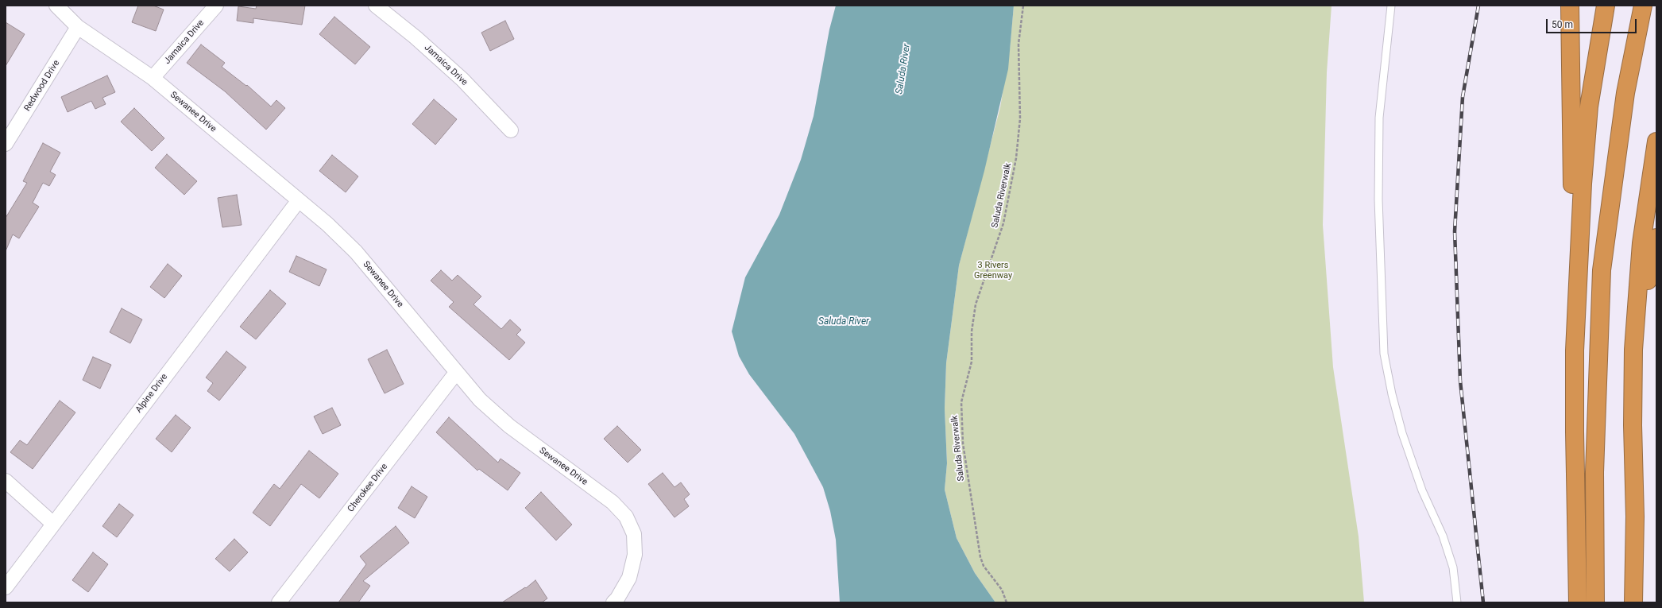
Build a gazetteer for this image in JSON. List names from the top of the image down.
{
  "streets": {
    "street": [
      "Jamaica Drive",
      "Redwood Drive",
      "Sewanee Drive",
      "Alpine Drive",
      "Cherokee Drive"
    ],
    "path": ["Saluda Riverwalk"]
  },
  "crossings": [
    ["Jamaica Drive", "Sewanee Drive"],
    ["Redwood Drive", "Sewanee Drive"],
    ["Sewanee Drive", "Alpine Drive"],
    ["Sewanee Drive", "Cherokee Drive"]
  ],
  "water": ["Saluda River"],
  "parks": ["3 Rivers Greenway"],
  "scale_bar": "50 m"
}
